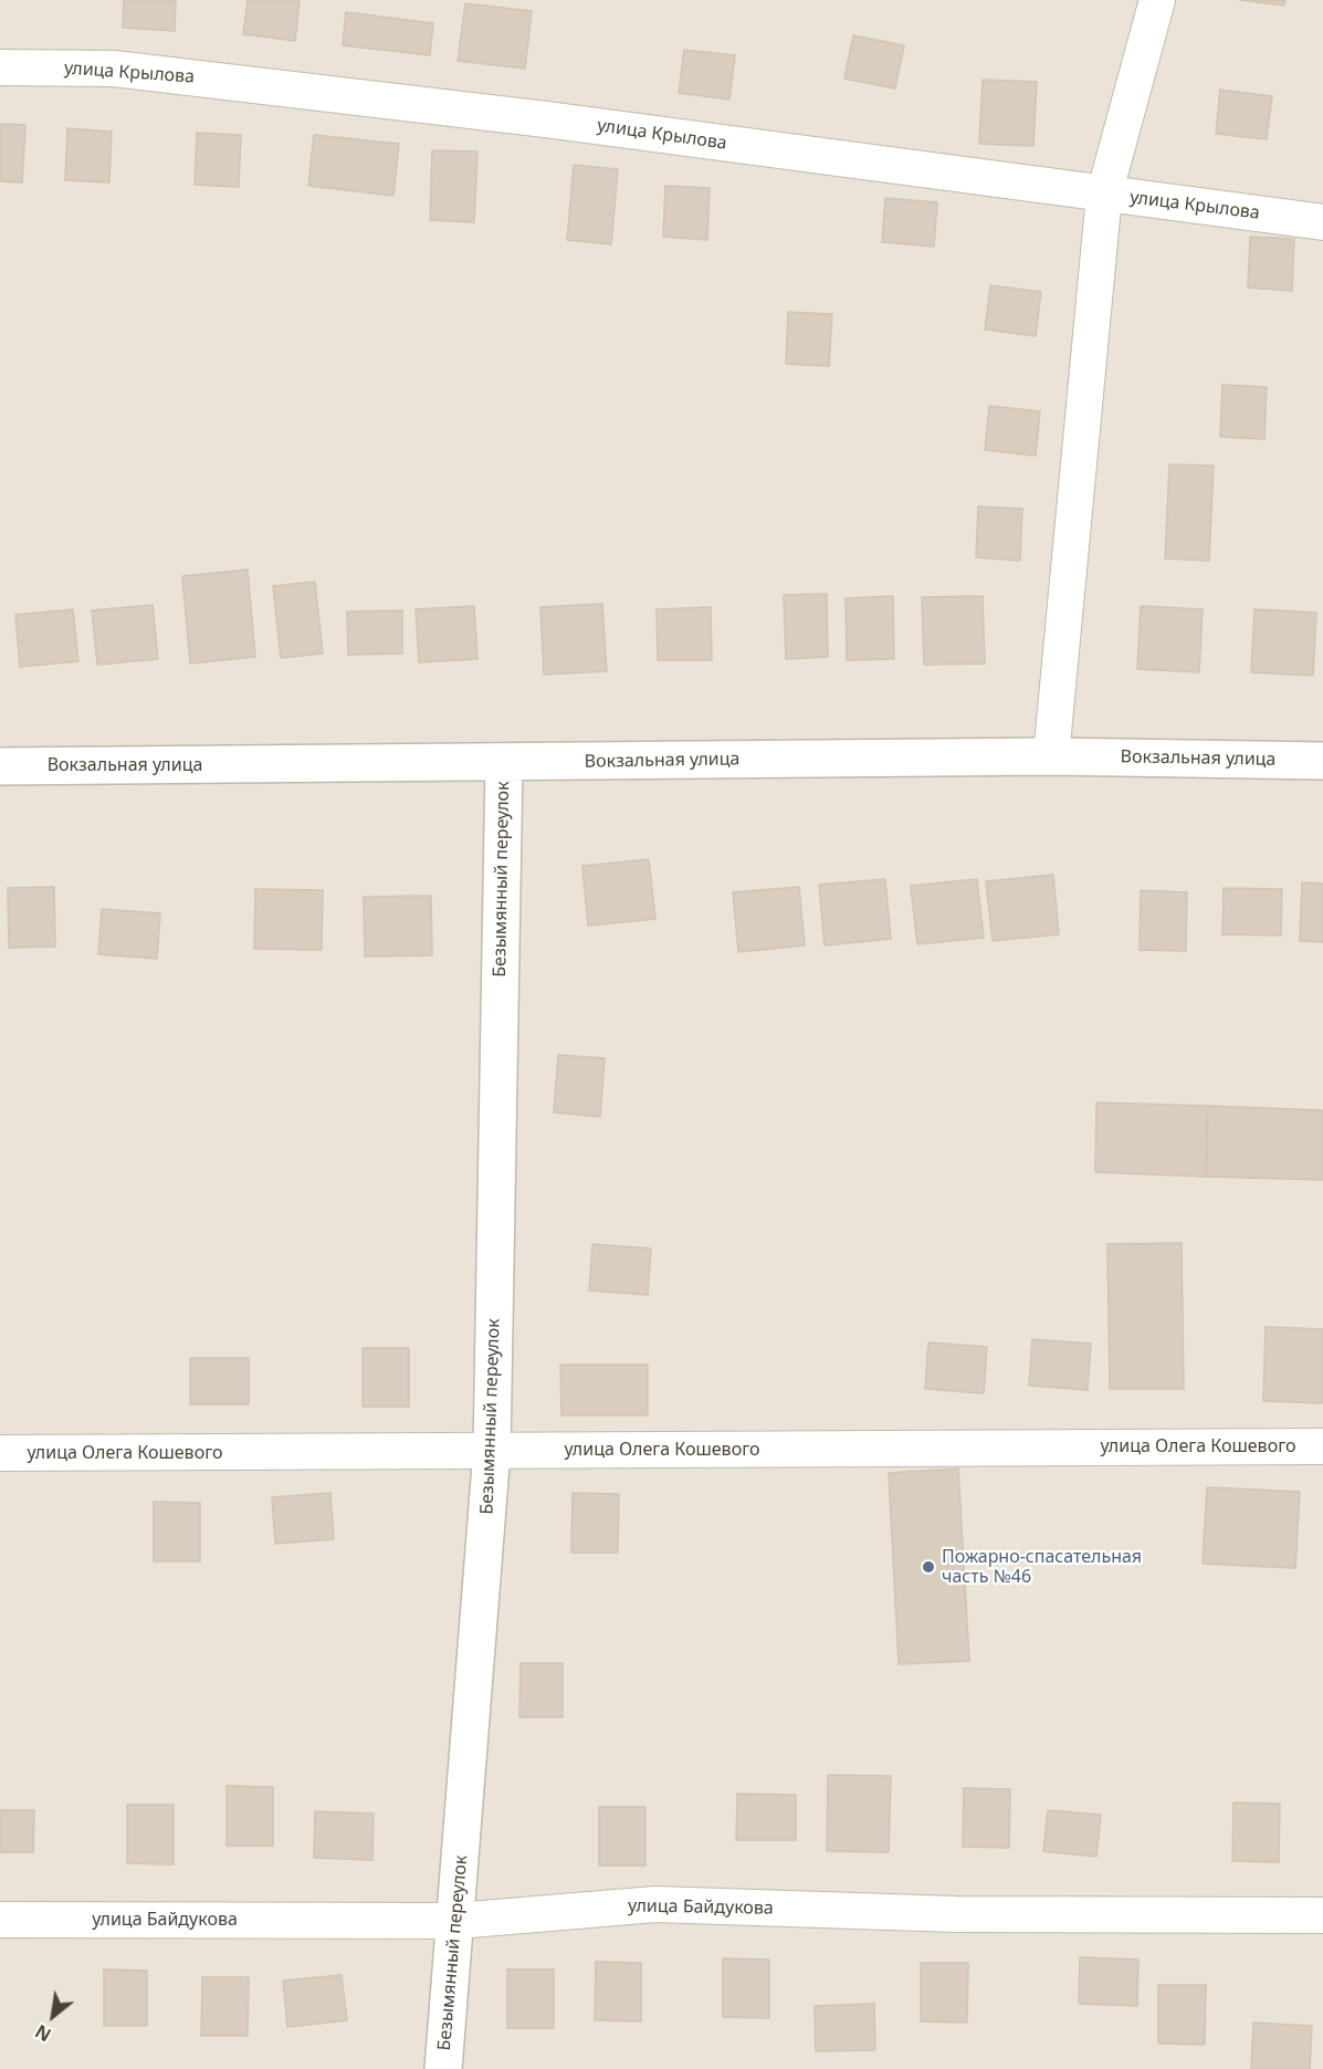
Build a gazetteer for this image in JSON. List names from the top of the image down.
{
  "streets": {
    "street": [
      "улица Крылова",
      "Вокзальная улица",
      "Безымянный переулок",
      "улица Олега Кошевого",
      "улица Байдукова"
    ]
  },
  "crossings": [
    ["Вокзальная улица", "Безымянный переулок"],
    ["Безымянный переулок", "улица Олега Кошевого"],
    ["Безымянный переулок", "улица Байдукова"]
  ],
  "places": ["Пожарно-спасательная часть №46"],
  "north": "bottom left"
}
